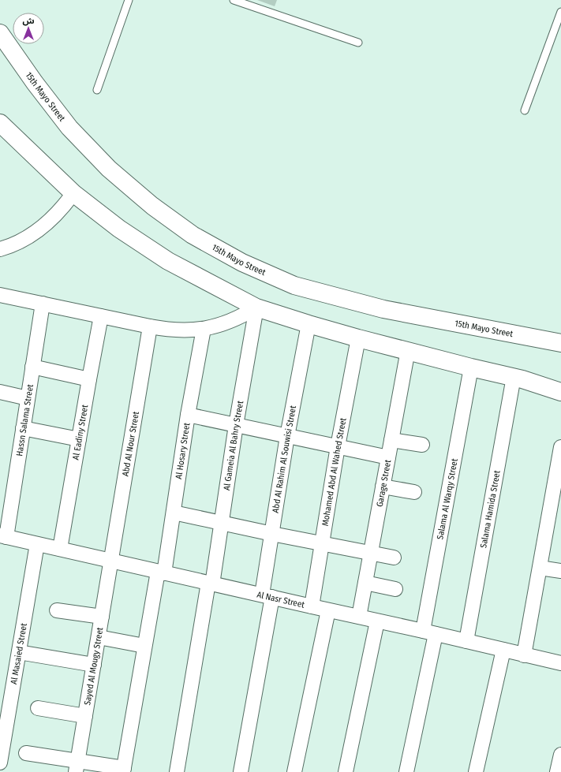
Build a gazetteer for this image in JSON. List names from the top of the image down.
{
  "streets": {
    "main road": ["15th Mayo Street"],
    "street": [
      "Hassn Salama Street",
      "Al Eadiny Street",
      "Abd Al Nour Street",
      "Al Gameia Al Bahry Street",
      "Al Hosary Street",
      "Abd Al Rahim Al Souwisi Street",
      "Mohamed Abd Al Wahed Street",
      "Garage Street",
      "Salama Al Warqy Street",
      "Salama Hamida Street",
      "Al Nasr Street",
      "Al Masaied Street",
      "Sayed Al Mougy Street"
    ]
  },
  "crossings": [
    ["Hassn Salama Street", "Al Nasr Street"],
    ["Al Eadiny Street", "Al Nasr Street"],
    ["Abd Al Nour Street", "Al Nasr Street"],
    ["Abd Al Nour Street", "Sayed Al Mougy Street"],
    ["Al Gameia Al Bahry Street", "Al Nasr Street"],
    ["Al Hosary Street", "Al Nasr Street"],
    ["Abd Al Rahim Al Souwisi Street", "Al Nasr Street"],
    ["Mohamed Abd Al Wahed Street", "Al Nasr Street"],
    ["Garage Street", "Al Nasr Street"],
    ["Salama Al Warqy Street", "Al Nasr Street"],
    ["Salama Hamida Street", "Al Nasr Street"],
    ["Al Nasr Street", "Al Masaied Street"],
    ["Al Nasr Street", "Sayed Al Mougy Street"]
  ],
  "north": "top"
}
